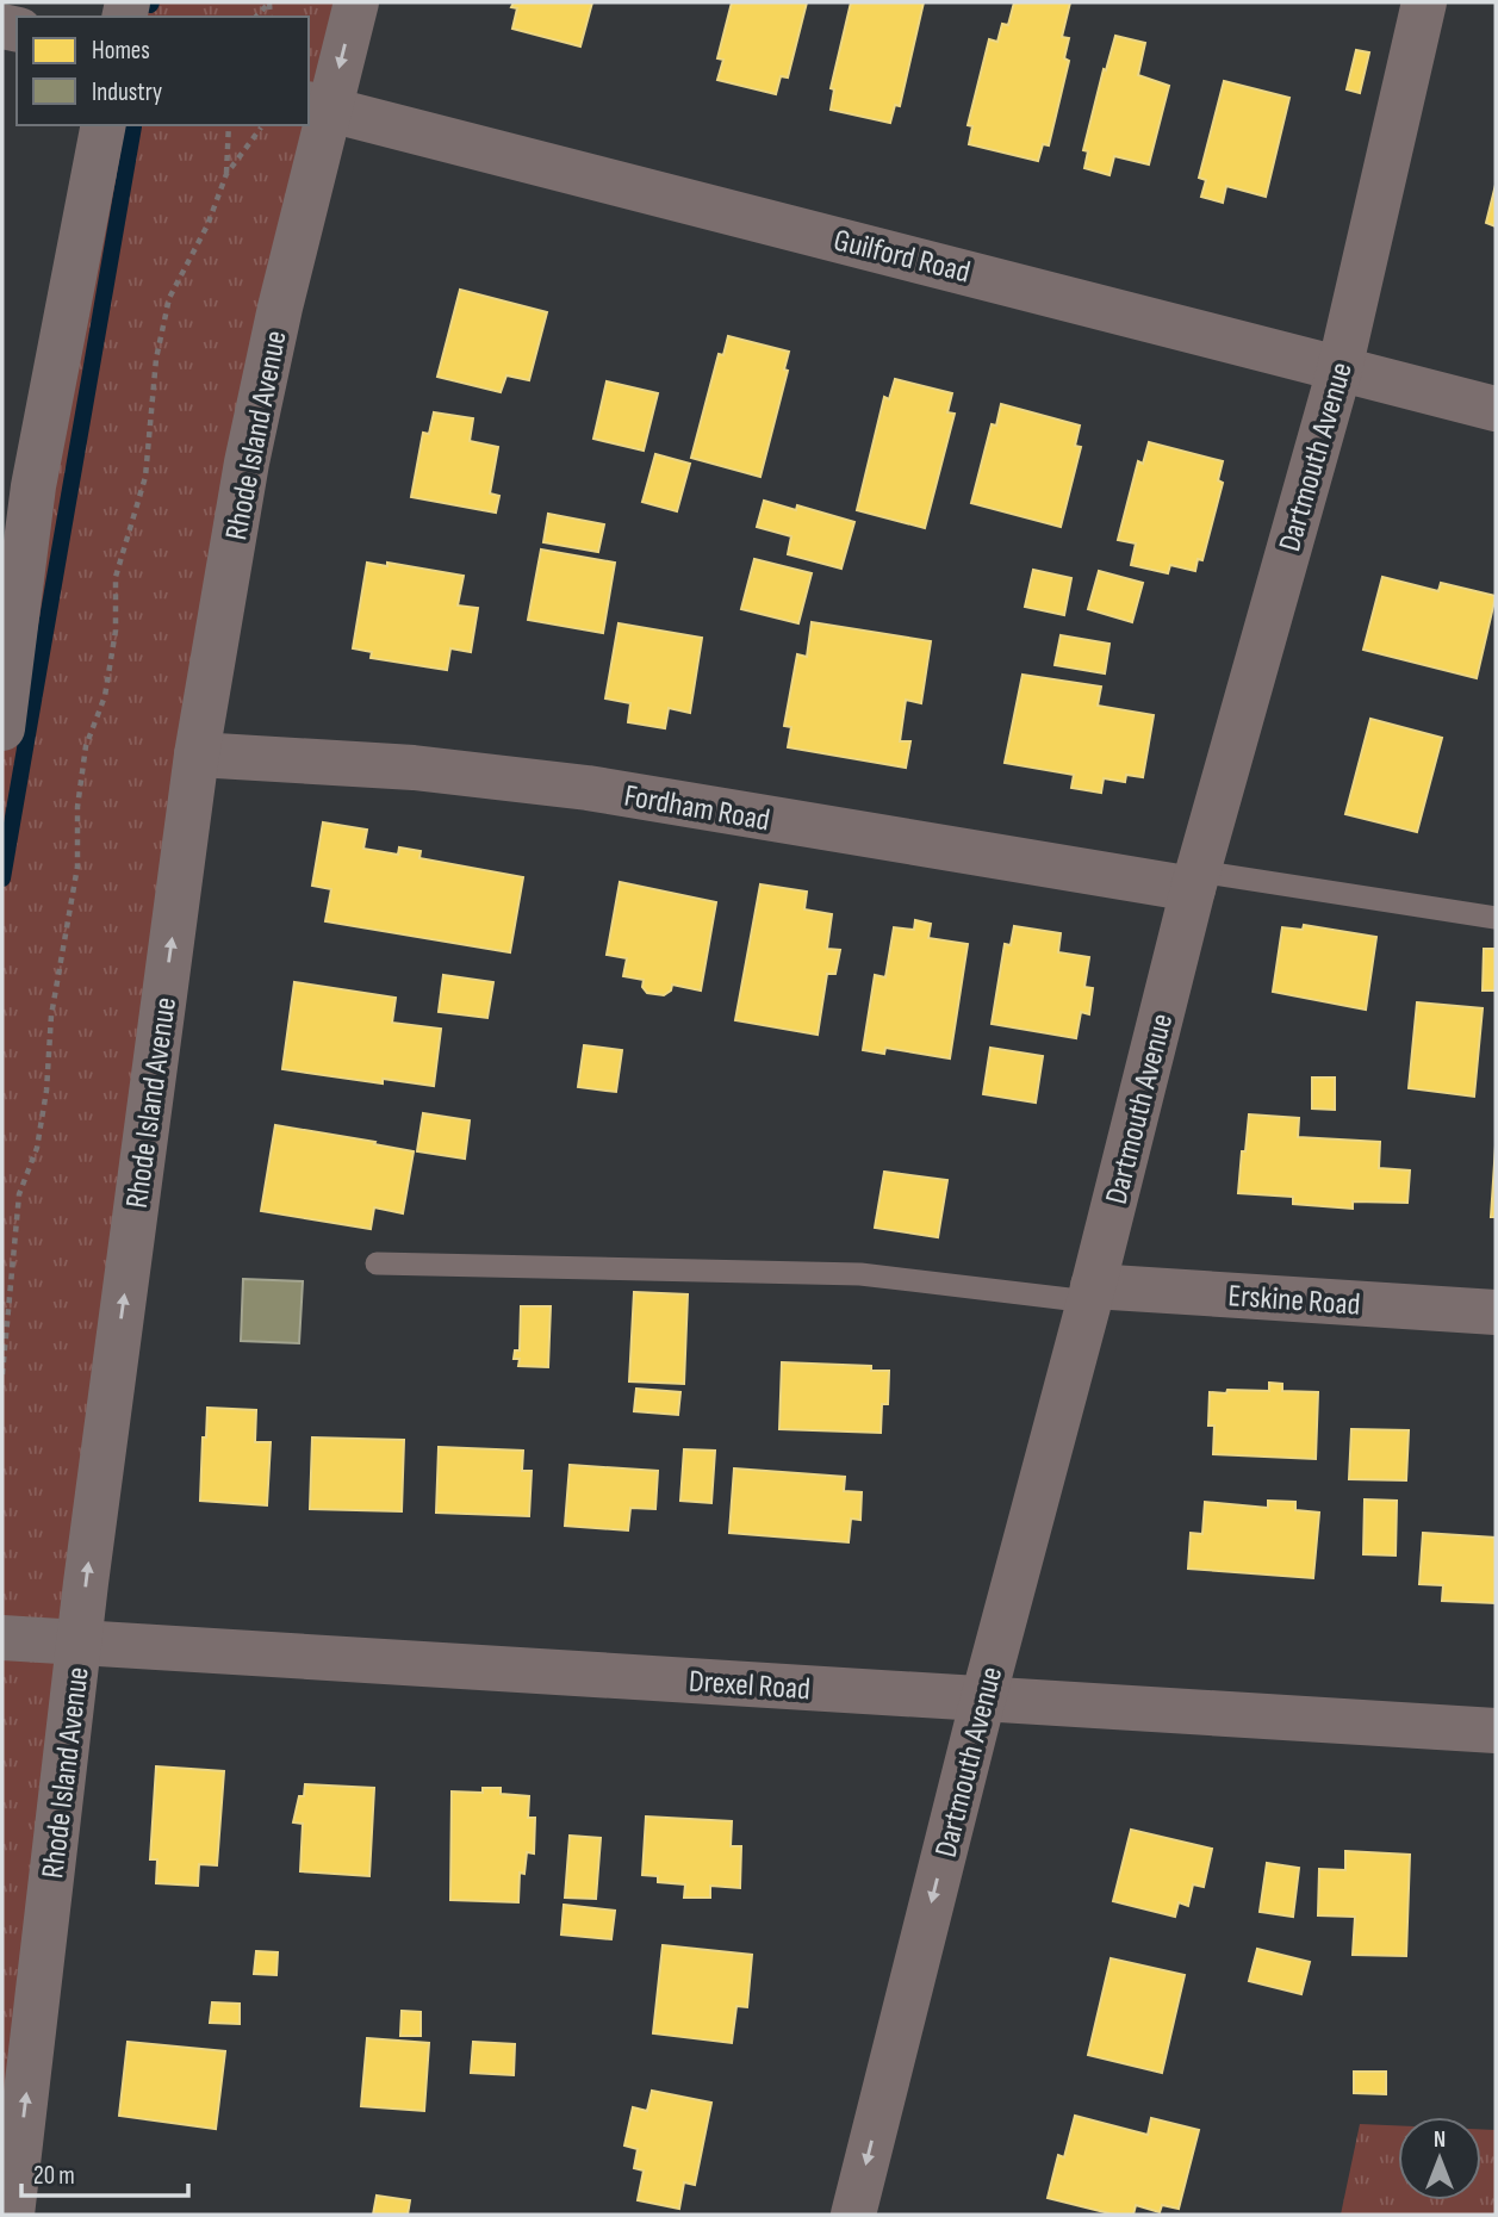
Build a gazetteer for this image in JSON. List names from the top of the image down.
{
  "streets": {
    "street": [
      "Guilford Road",
      "Rhode Island Avenue",
      "Dartmouth Avenue",
      "Fordham Road",
      "Erskine Road",
      "Drexel Road"
    ]
  },
  "crossings": [
    ["Guilford Road", "Rhode Island Avenue"],
    ["Guilford Road", "Dartmouth Avenue"],
    ["Rhode Island Avenue", "Fordham Road"],
    ["Rhode Island Avenue", "Drexel Road"],
    ["Dartmouth Avenue", "Fordham Road"],
    ["Dartmouth Avenue", "Erskine Road"],
    ["Dartmouth Avenue", "Drexel Road"]
  ],
  "one_way": ["Rhode Island Avenue"],
  "legend": ["Homes", "Industry"],
  "scale_bar": "20 m",
  "north": "top"
}
